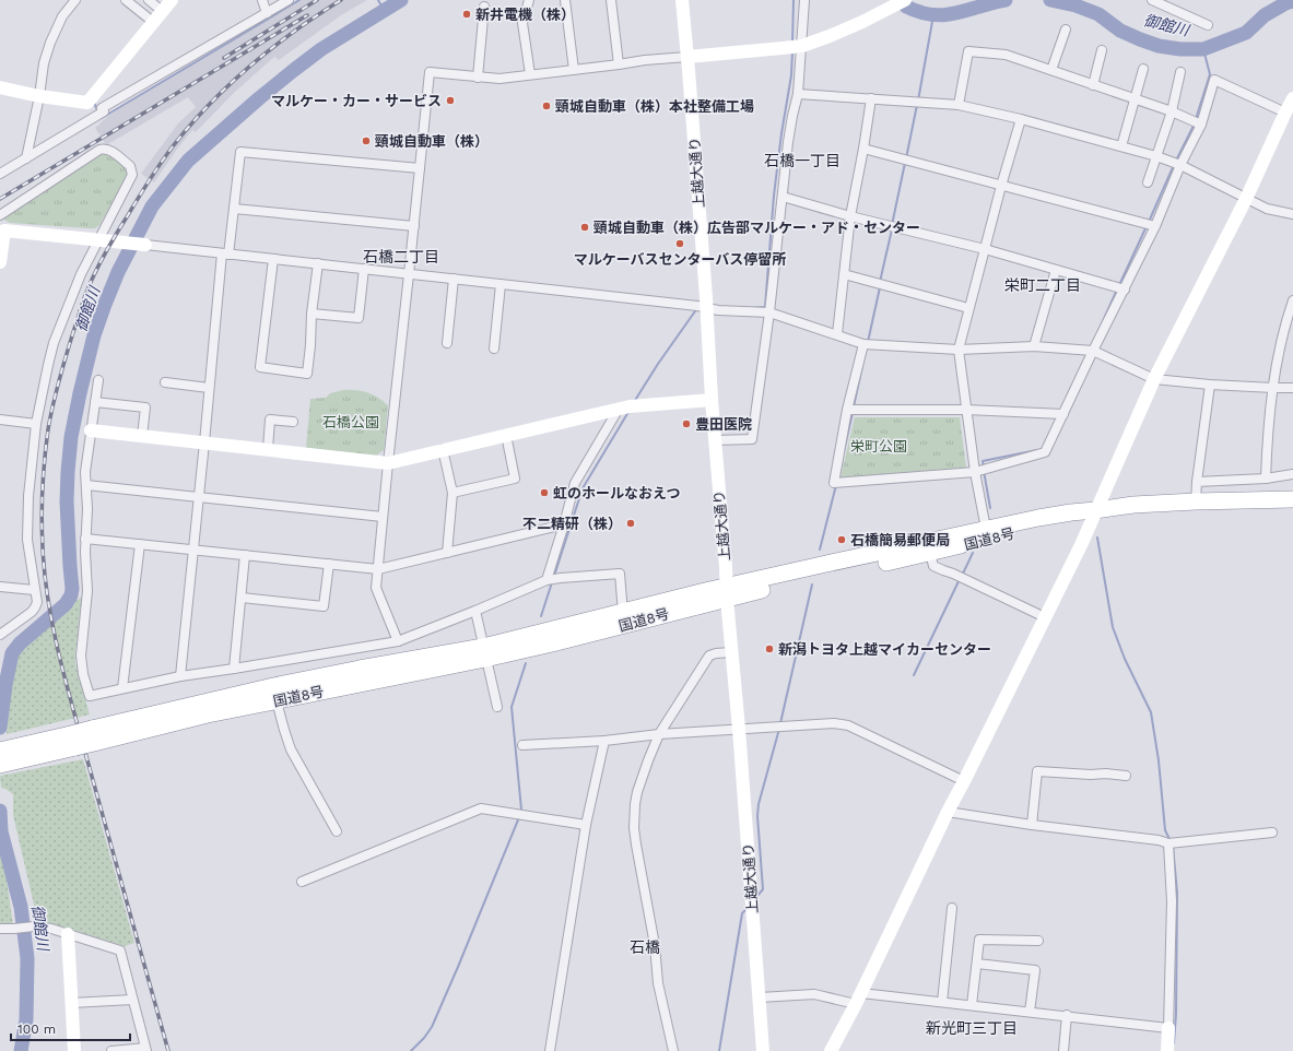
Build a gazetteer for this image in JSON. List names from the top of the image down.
{
  "streets": {
    "highway": ["国道8号"],
    "street": ["上越大通り"]
  },
  "crossings": [
    ["上越大通り", "国道8号"]
  ],
  "districts": [
    "石橋一丁目",
    "石橋二丁目",
    "栄町二丁目",
    "石橋",
    "新光町三丁目"
  ],
  "water": ["御館川"],
  "parks": ["石橋公園", "栄町公園"],
  "places": [
    "新井電機（株）",
    "マルケー・カー・サービス",
    "頸城自動車（株）本社整備工場",
    "頸城自動車（株）",
    "頸城自動車（株）広告部マルケー・アド・センター",
    "マルケーバスセンターバス停留所",
    "豊田医院",
    "虹のホールなおえつ",
    "不二精研（株）",
    "石橋簡易郵便局",
    "新潟トヨタ上越マイカーセンター"
  ],
  "scale_bar": "100 m"
}
